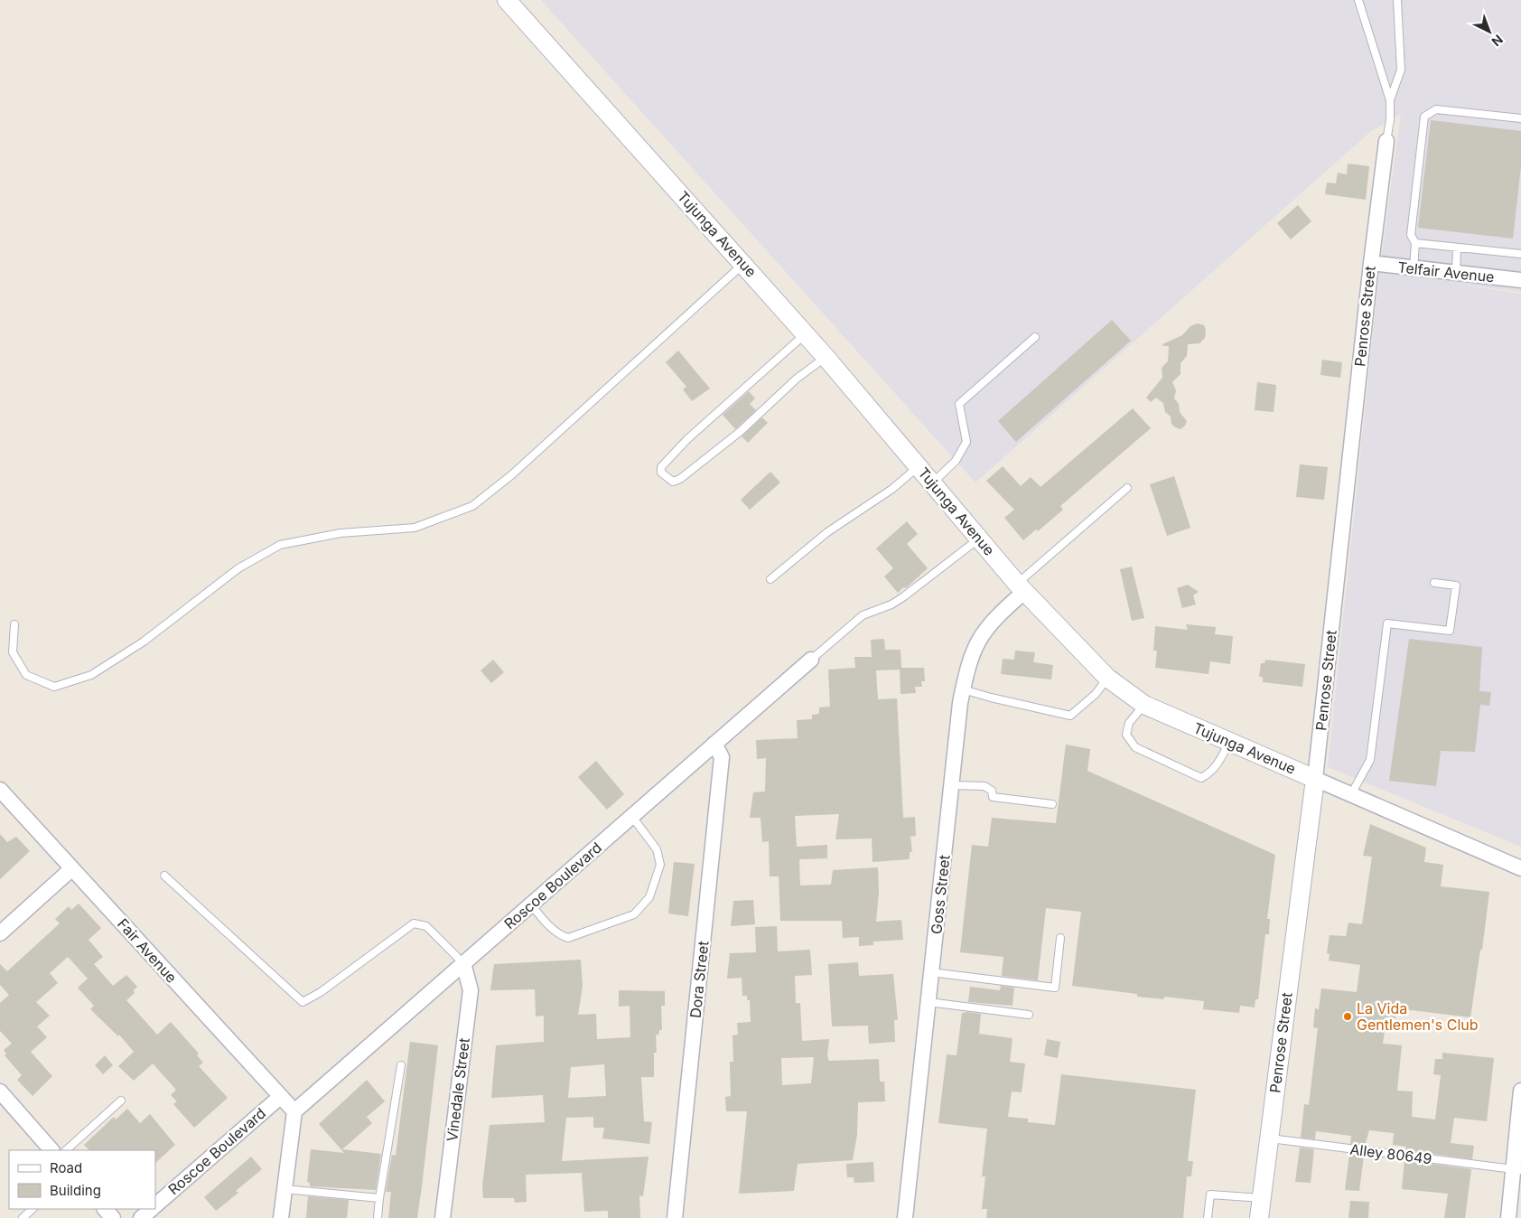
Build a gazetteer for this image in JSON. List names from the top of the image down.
{
  "streets": {
    "street": [
      "Tujunga Avenue",
      "Telfair Avenue",
      "Penrose Street",
      "Roscoe Boulevard",
      "Goss Street",
      "Fair Avenue",
      "Dora Street",
      "Vinedale Street"
    ],
    "lane": ["Alley 80649"]
  },
  "crossings": [
    ["Tujunga Avenue", "Penrose Street"],
    ["Tujunga Avenue", "Goss Street"],
    ["Telfair Avenue", "Penrose Street"],
    ["Penrose Street", "Alley 80649"],
    ["Roscoe Boulevard", "Fair Avenue"],
    ["Roscoe Boulevard", "Dora Street"],
    ["Roscoe Boulevard", "Vinedale Street"]
  ],
  "places": ["La Vida Gentlemen's Club"],
  "legend": ["Road", "Building"],
  "north": "bottom right"
}
